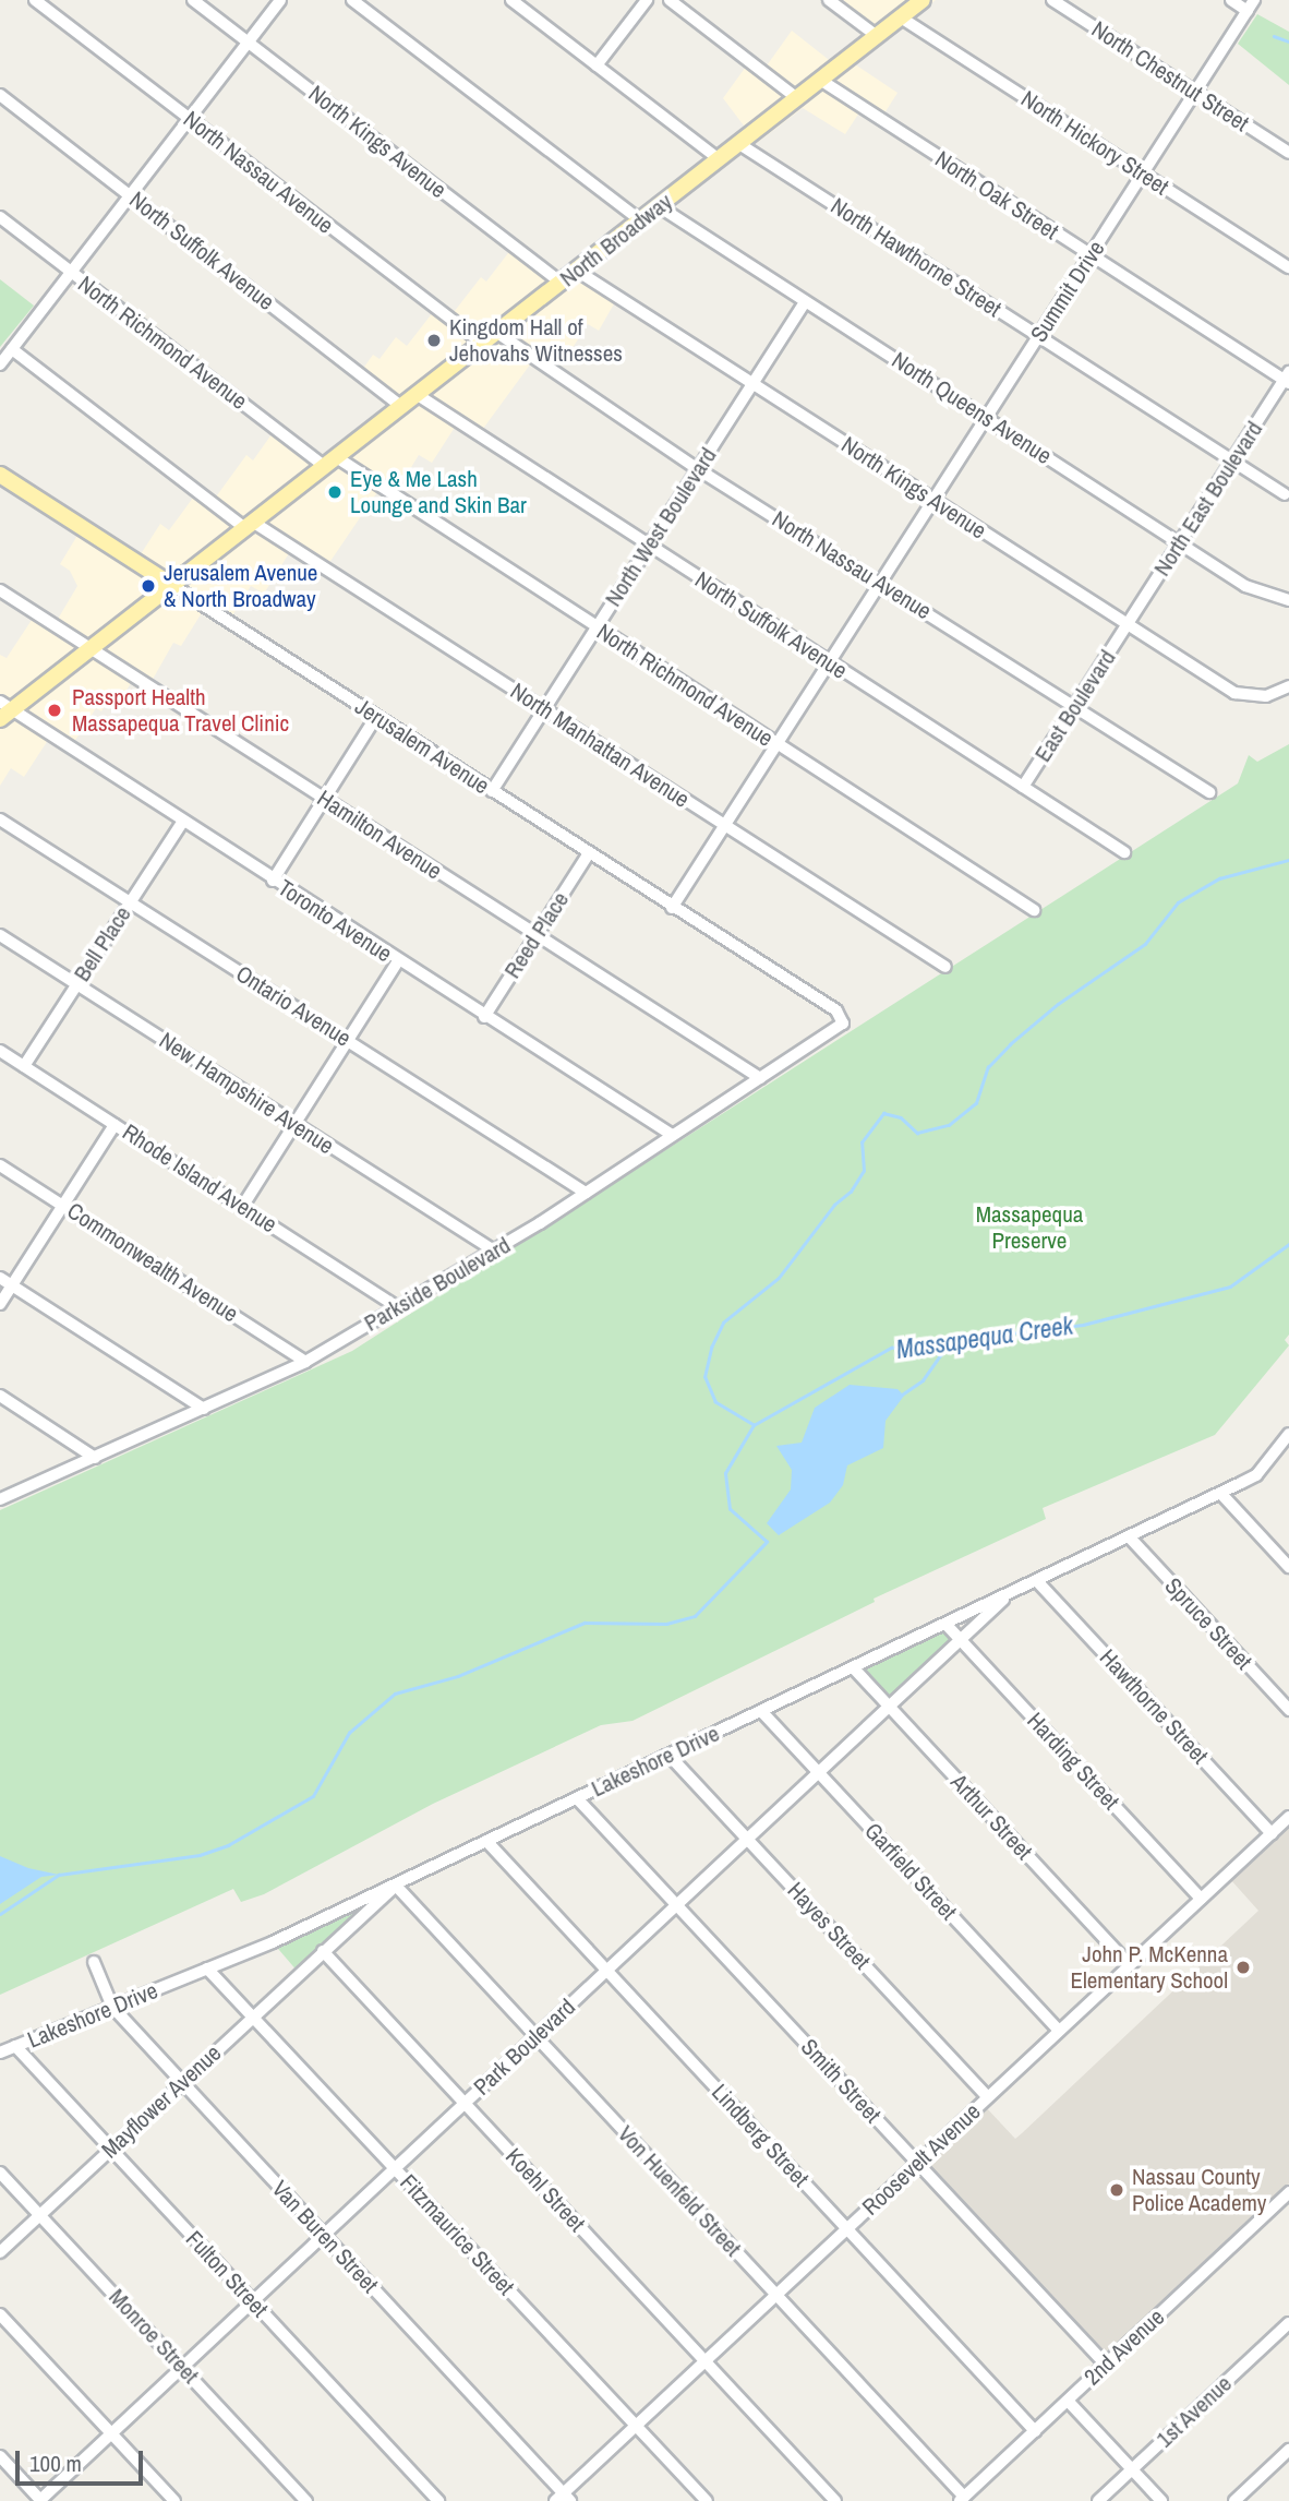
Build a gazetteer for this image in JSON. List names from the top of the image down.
{
  "streets": {
    "main road": ["North Broadway", "Jerusalem Avenue"],
    "street": [
      "North Chestnut Street",
      "North Kings Avenue",
      "North Hickory Street",
      "North Nassau Avenue",
      "North Oak Street",
      "North Suffolk Avenue",
      "North Hawthorne Street",
      "Summit Drive",
      "North Richmond Avenue",
      "North Queens Avenue",
      "North East Boulevard",
      "North West Boulevard",
      "East Boulevard",
      "North Manhattan Avenue",
      "Hamilton Avenue",
      "Toronto Avenue",
      "Reed Place",
      "Bell Place",
      "Ontario Avenue",
      "New Hampshire Avenue",
      "Rhode Island Avenue",
      "Commonwealth Avenue",
      "Parkside Boulevard",
      "Spruce Street",
      "Hawthorne Street",
      "Lakeshore Drive",
      "Harding Street",
      "Arthur Street",
      "Garfield Street",
      "Hayes Street",
      "Park Boulevard",
      "Smith Street",
      "Mayflower Avenue",
      "Lindberg Street",
      "Roosevelt Avenue",
      "Koehl Street",
      "Von Huenfeld Street",
      "Fitzmaurice Street",
      "Van Buren Street",
      "Fulton Street",
      "Monroe Street",
      "2nd Avenue",
      "1st Avenue"
    ]
  },
  "crossings": [
    ["North Chestnut Street", "Summit Drive"],
    ["North Kings Avenue", "North Broadway"],
    ["North Kings Avenue", "Summit Drive"],
    ["North Kings Avenue", "North East Boulevard"],
    ["North Kings Avenue", "North West Boulevard"],
    ["North Kings Avenue", "East Boulevard"],
    ["North Hickory Street", "North Broadway"],
    ["North Hickory Street", "Summit Drive"],
    ["North Nassau Avenue", "North Broadway"],
    ["North Nassau Avenue", "Summit Drive"],
    ["North Nassau Avenue", "North West Boulevard"],
    ["North Nassau Avenue", "East Boulevard"],
    ["North Oak Street", "North Broadway"],
    ["North Oak Street", "Summit Drive"],
    ["North Oak Street", "North East Boulevard"],
    ["North Broadway", "North Suffolk Avenue"],
    ["North Broadway", "North Hawthorne Street"],
    ["North Broadway", "North Richmond Avenue"],
    ["North Broadway", "North Queens Avenue"],
    ["North Broadway", "North Manhattan Avenue"],
    ["North Broadway", "Jerusalem Avenue"],
    ["North Broadway", "Hamilton Avenue"],
    ["North Broadway", "Toronto Avenue"],
    ["North Suffolk Avenue", "Summit Drive"],
    ["North Suffolk Avenue", "North West Boulevard"],
    ["North Suffolk Avenue", "East Boulevard"],
    ["North Hawthorne Street", "Summit Drive"],
    ["North Hawthorne Street", "North East Boulevard"],
    ["Summit Drive", "North Richmond Avenue"],
    ["Summit Drive", "North Queens Avenue"],
    ["Summit Drive", "North Manhattan Avenue"],
    ["Summit Drive", "Jerusalem Avenue"],
    ["North Richmond Avenue", "North West Boulevard"],
    ["North Queens Avenue", "North East Boulevard"],
    ["North Queens Avenue", "North West Boulevard"],
    ["North East Boulevard", "East Boulevard"],
    ["North West Boulevard", "North Manhattan Avenue"],
    ["North West Boulevard", "Jerusalem Avenue"],
    ["Jerusalem Avenue", "Reed Place"],
    ["Jerusalem Avenue", "Parkside Boulevard"],
    ["Hamilton Avenue", "Reed Place"],
    ["Hamilton Avenue", "Parkside Boulevard"],
    ["Toronto Avenue", "Reed Place"],
    ["Toronto Avenue", "Bell Place"],
    ["Toronto Avenue", "Parkside Boulevard"],
    ["Bell Place", "Ontario Avenue"],
    ["Bell Place", "New Hampshire Avenue"],
    ["Bell Place", "Rhode Island Avenue"],
    ["Ontario Avenue", "Parkside Boulevard"],
    ["New Hampshire Avenue", "Parkside Boulevard"],
    ["Rhode Island Avenue", "Parkside Boulevard"],
    ["Commonwealth Avenue", "Parkside Boulevard"],
    ["Spruce Street", "Lakeshore Drive"],
    ["Hawthorne Street", "Lakeshore Drive"],
    ["Hawthorne Street", "Roosevelt Avenue"],
    ["Lakeshore Drive", "Harding Street"],
    ["Lakeshore Drive", "Arthur Street"],
    ["Lakeshore Drive", "Garfield Street"],
    ["Lakeshore Drive", "Hayes Street"],
    ["Lakeshore Drive", "Park Boulevard"],
    ["Lakeshore Drive", "Smith Street"],
    ["Lakeshore Drive", "Lindberg Street"],
    ["Lakeshore Drive", "Von Huenfeld Street"],
    ["Lakeshore Drive", "Fitzmaurice Street"],
    ["Lakeshore Drive", "Van Buren Street"],
    ["Lakeshore Drive", "Fulton Street"],
    ["Harding Street", "Park Boulevard"],
    ["Harding Street", "Roosevelt Avenue"],
    ["Arthur Street", "Park Boulevard"],
    ["Arthur Street", "Roosevelt Avenue"],
    ["Garfield Street", "Park Boulevard"],
    ["Garfield Street", "Roosevelt Avenue"],
    ["Hayes Street", "Park Boulevard"],
    ["Hayes Street", "Roosevelt Avenue"],
    ["Park Boulevard", "Smith Street"],
    ["Park Boulevard", "Lindberg Street"],
    ["Park Boulevard", "Koehl Street"],
    ["Park Boulevard", "Von Huenfeld Street"],
    ["Park Boulevard", "Fitzmaurice Street"],
    ["Park Boulevard", "Van Buren Street"],
    ["Park Boulevard", "Fulton Street"],
    ["Park Boulevard", "Monroe Street"],
    ["Smith Street", "Roosevelt Avenue"],
    ["Smith Street", "2nd Avenue"],
    ["Mayflower Avenue", "Koehl Street"],
    ["Mayflower Avenue", "Fitzmaurice Street"],
    ["Mayflower Avenue", "Van Buren Street"],
    ["Mayflower Avenue", "Fulton Street"],
    ["Mayflower Avenue", "Monroe Street"],
    ["Lindberg Street", "Roosevelt Avenue"],
    ["Lindberg Street", "2nd Avenue"],
    ["Roosevelt Avenue", "Koehl Street"],
    ["Roosevelt Avenue", "Von Huenfeld Street"],
    ["Roosevelt Avenue", "Fitzmaurice Street"],
    ["Roosevelt Avenue", "Van Buren Street"],
    ["Von Huenfeld Street", "2nd Avenue"]
  ],
  "water": ["Massapequa Creek"],
  "parks": ["Massapequa Preserve"],
  "places": [
    "Kingdom Hall of Jehovahs Witnesses",
    "Eye & Me Lash Lounge and Skin Bar",
    "Jerusalem Avenue & North Broadway",
    "Passport Health Massapequa Travel Clinic",
    "John P. McKenna Elementary School",
    "Nassau County Police Academy"
  ],
  "scale_bar": "100 m"
}
